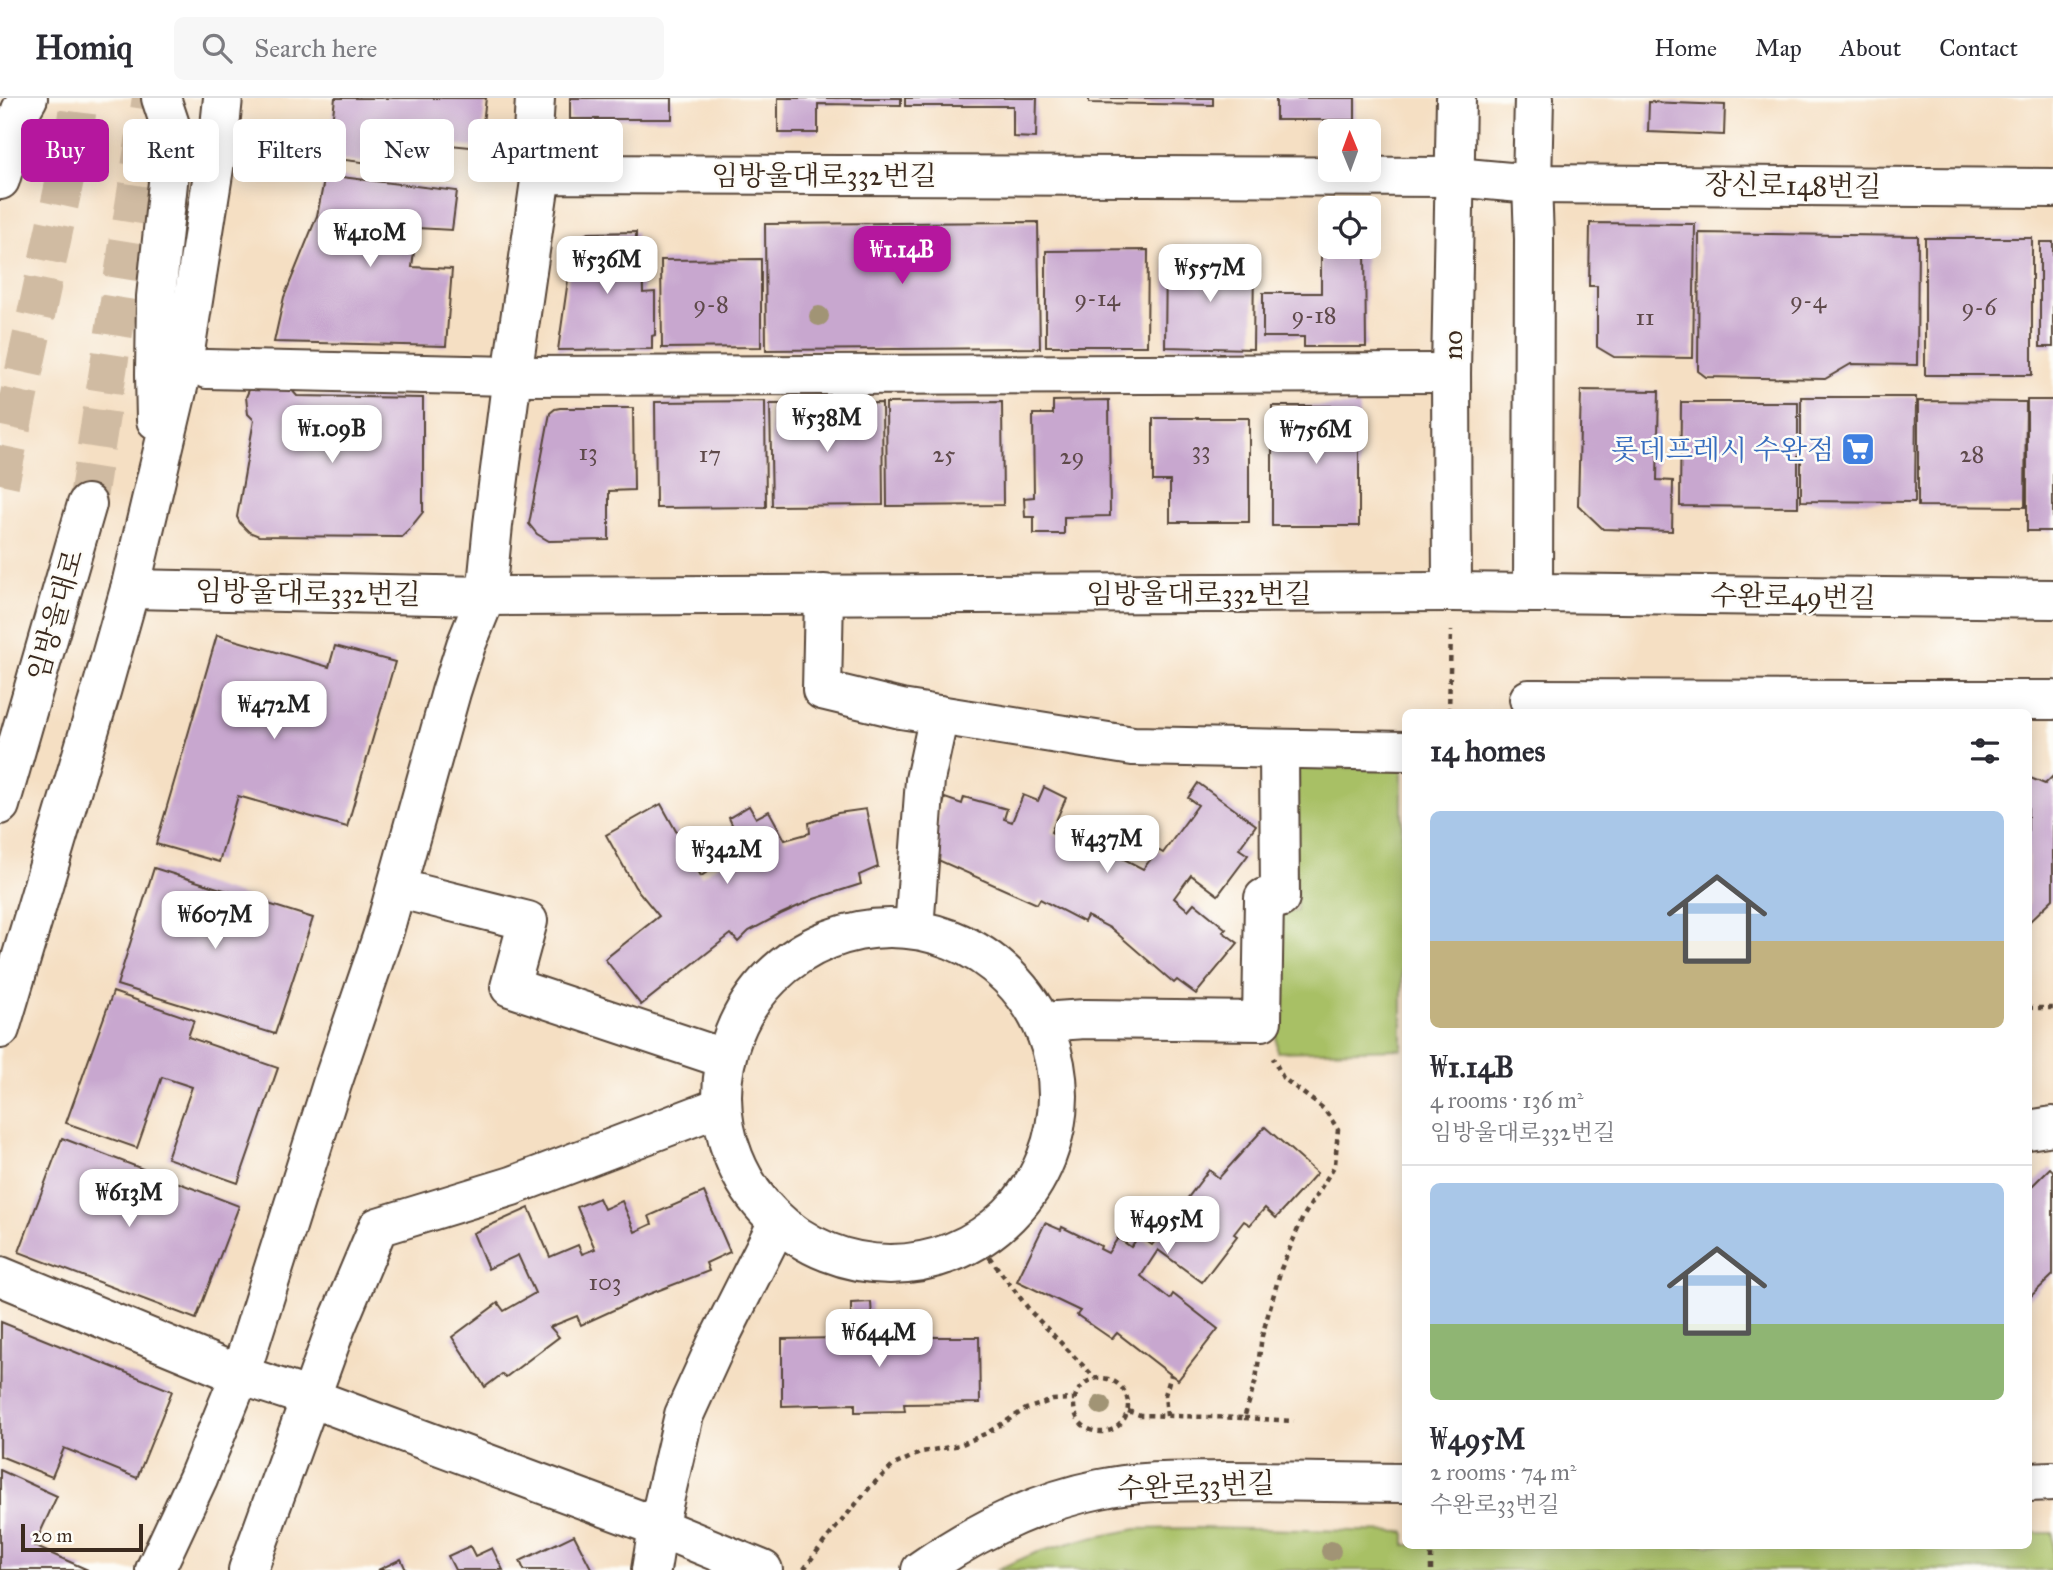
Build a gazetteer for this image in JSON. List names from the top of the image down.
{
  "streets": {
    "street": [
      "임방울대로332번길",
      "장신로148번길",
      "no",
      "수완로49번길",
      "임방울대로",
      "수완로33번길"
    ]
  },
  "crossings": [
    ["임방울대로332번길", "장신로148번길"],
    ["임방울대로332번길", "no"],
    ["임방울대로332번길", "수완로49번길"]
  ],
  "places": {
    "supermarket": ["롯데프레시 수완점"]
  },
  "house_numbers": [
    "9-14",
    "9-4",
    "9-8",
    "9-6",
    "9-18",
    "11",
    "33",
    "13",
    "17",
    "25",
    "28",
    "29",
    "103"
  ],
  "scale_bar": "20 m",
  "north": "top",
  "page": {
    "header": "Homiq",
    "search": "Search here",
    "nav": [
      "Home",
      "Map",
      "About",
      "Contact"
    ],
    "chip": [
      "Buy",
      "Rent",
      "Filters",
      "New",
      "Apartment"
    ],
    "price": [
      "₩410M",
      "₩1.14B",
      "₩536M",
      "₩557M",
      "₩538M",
      "₩1.09B",
      "₩756M",
      "₩472M",
      "₩437M",
      "₩342M",
      "₩607M",
      "₩613M",
      "₩495M",
      "₩644M"
    ],
    "heading": "14 homes",
    "list": [
      {
        "name": "₩1.14B",
        "note": "4 rooms · 136 m² · 임방울대로332번길"
      },
      {
        "name": "₩495M",
        "note": "2 rooms · 74 m² · 수완로33번길"
      }
    ],
    "scale": "20 m"
  }
}
